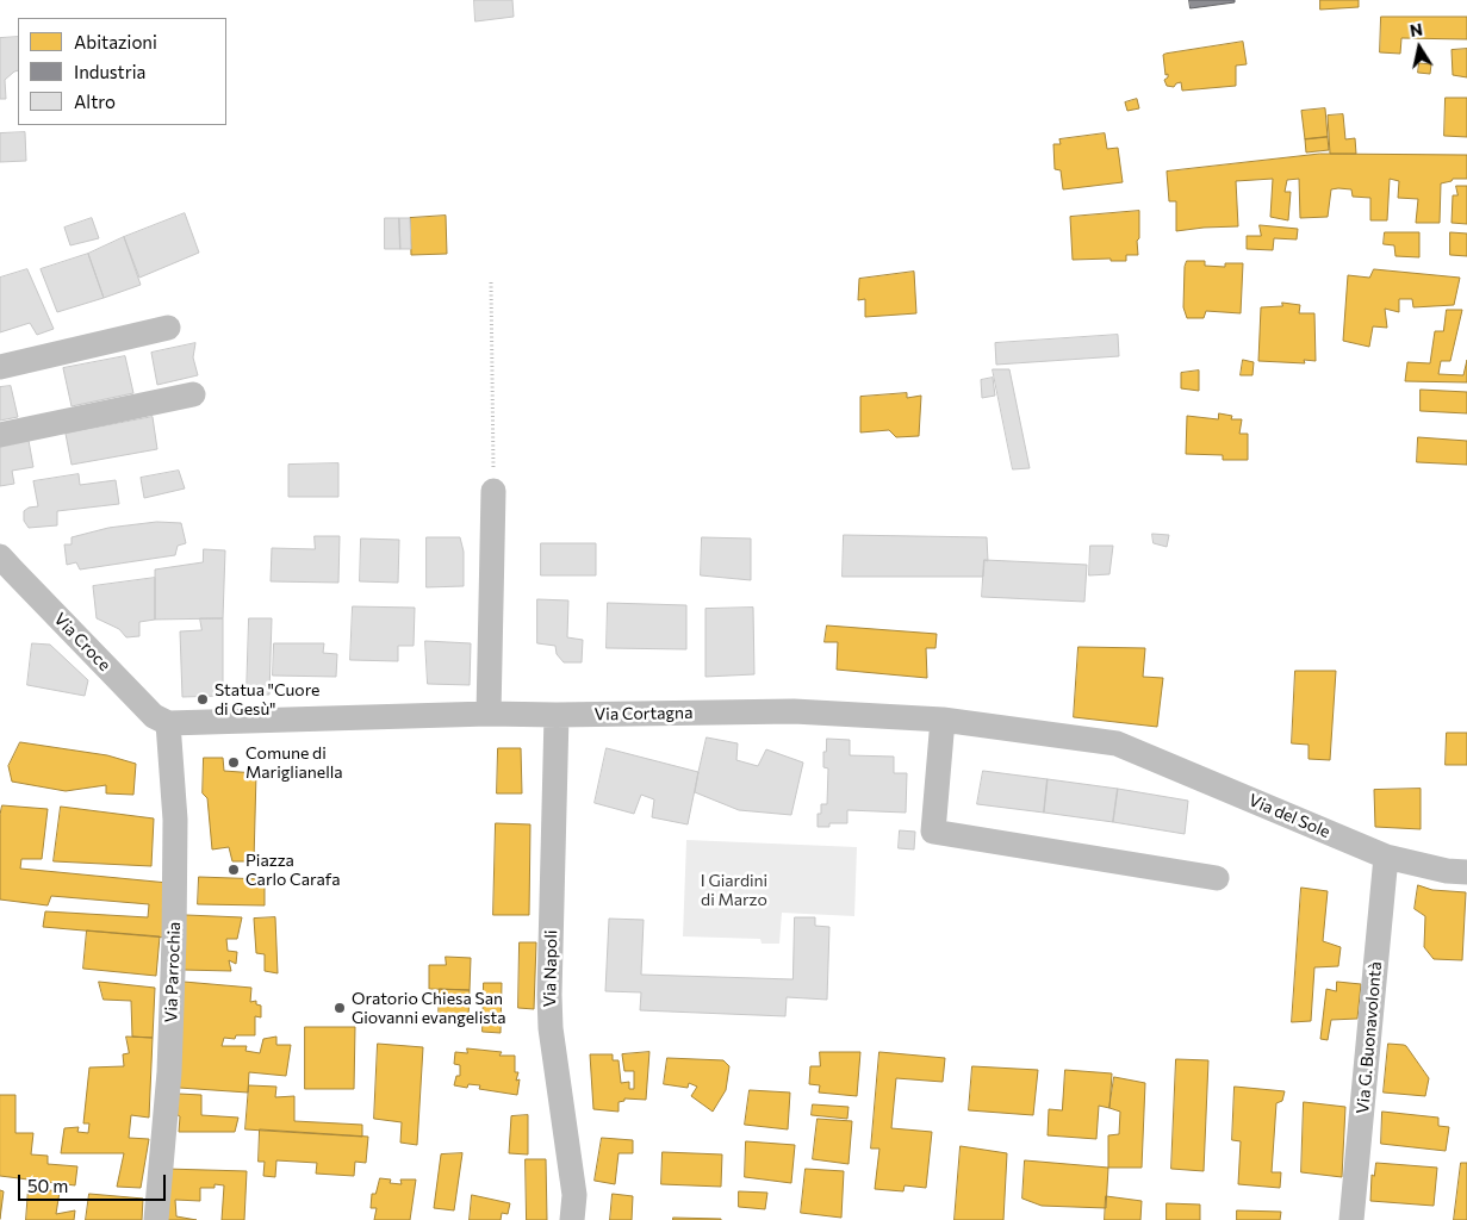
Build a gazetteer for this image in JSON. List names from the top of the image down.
{
  "streets": {
    "street": [
      "Via Croce",
      "Via Cortagna",
      "Via del Sole",
      "Via Napoli",
      "Via Parrochia",
      "Via G. Buonavolontà"
    ]
  },
  "crossings": [
    ["Via Croce", "Via Cortagna"],
    ["Via Croce", "Via Parrochia"],
    ["Via Cortagna", "Via del Sole"],
    ["Via Cortagna", "Via Napoli"],
    ["Via Cortagna", "Via Parrochia"],
    ["Via del Sole", "Via G. Buonavolontà"]
  ],
  "parks": ["I Giardini di Marzo"],
  "places": [
    "Statua \"Cuore di Gesù\"",
    "Comune di Mariglianella",
    "Piazza Carlo Carafa",
    "Oratorio Chiesa San Giovanni evangelista"
  ],
  "legend": ["Abitazioni", "Industria", "Altro"],
  "scale_bar": "50 m",
  "north": "top"
}
